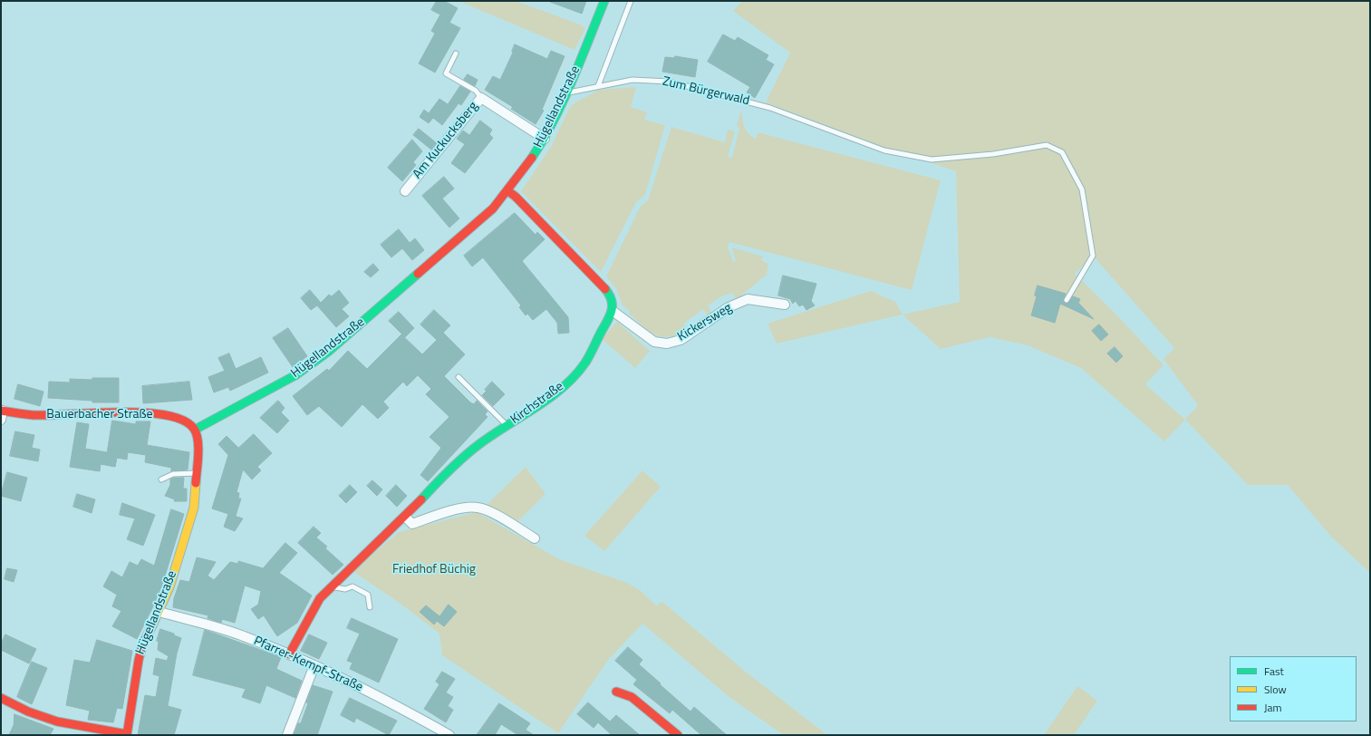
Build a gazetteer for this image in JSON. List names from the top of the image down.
{
  "streets": {
    "street": [
      "Hügellandstraße",
      "Am Kuckucksberg",
      "Kickersweg",
      "Kirchstraße",
      "Bauerbacher Straße",
      "Pfarrer-Kempf-Straße"
    ],
    "lane": ["Zum Bürgerwald"]
  },
  "crossings": [
    ["Zum Bürgerwald", "Hügellandstraße"],
    ["Hügellandstraße", "Am Kuckucksberg"],
    ["Hügellandstraße", "Bauerbacher Straße"],
    ["Hügellandstraße", "Pfarrer-Kempf-Straße"],
    ["Kickersweg", "Kirchstraße"],
    ["Kirchstraße", "Pfarrer-Kempf-Straße"]
  ],
  "parks": ["Friedhof Büchig"],
  "legend": ["Fast", "Slow", "Jam"]
}
